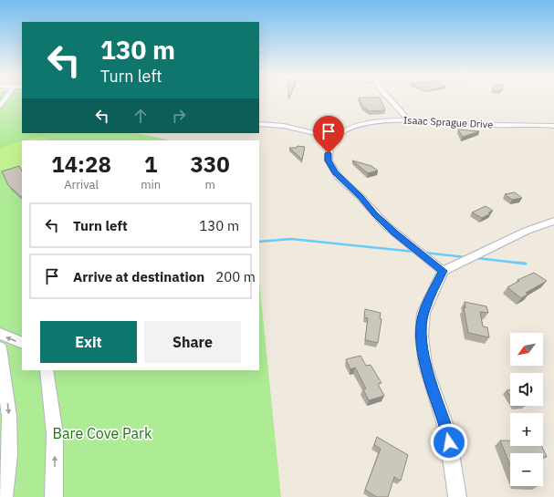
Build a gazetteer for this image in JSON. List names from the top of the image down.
{
  "streets": {
    "street": ["Isaac Sprague Drive"]
  },
  "parks": ["Bare Cove Park"],
  "north": "bottom left",
  "page": {
    "turn": ["130 m", "Turn left"],
    "eta": [
      "14:28",
      "Arrival",
      "1",
      "min",
      "330",
      "m"
    ],
    "list": [
      {
        "name": "Turn left",
        "value": "130 m"
      },
      {
        "name": "Arrive at destination",
        "value": "200 m"
      }
    ],
    "buttons": ["Exit", "Share"],
    "map_buttons": ["+", "−"]
  }
}
